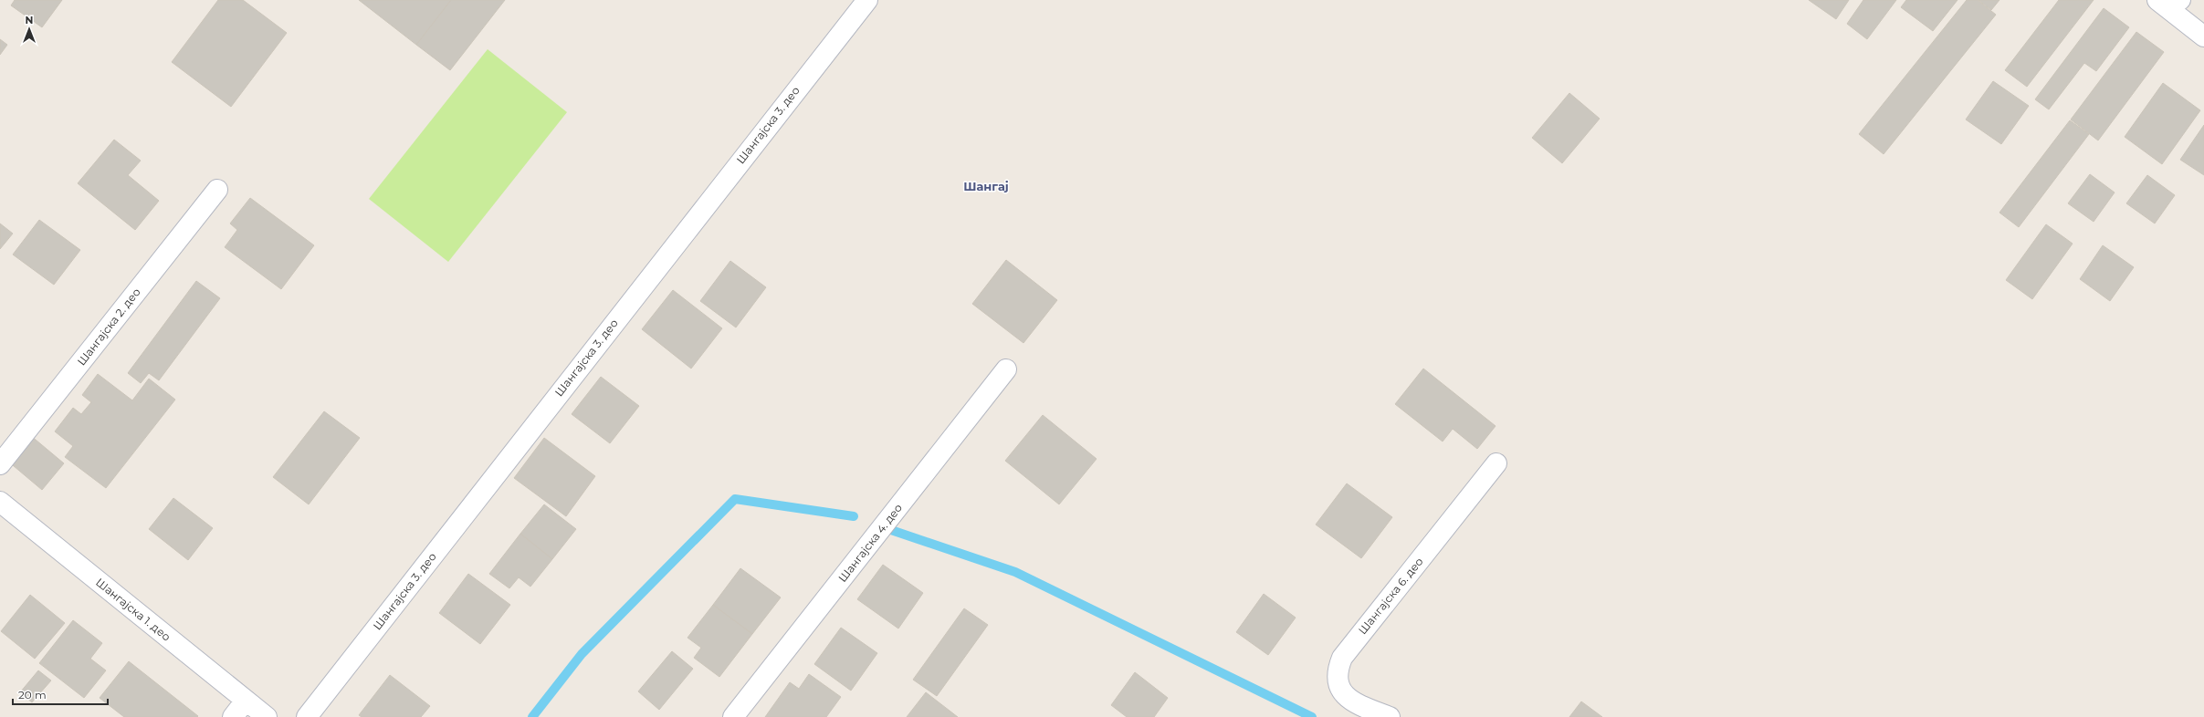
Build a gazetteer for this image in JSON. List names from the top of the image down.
{
  "streets": {
    "street": [
      "Шангајска 3. део",
      "Шангајска 2. део",
      "Шангајска 4. део",
      "Шангајска 6. део",
      "Шангајска 1. део"
    ]
  },
  "districts": ["Шангај"],
  "scale_bar": "20 m",
  "north": "top"
}
